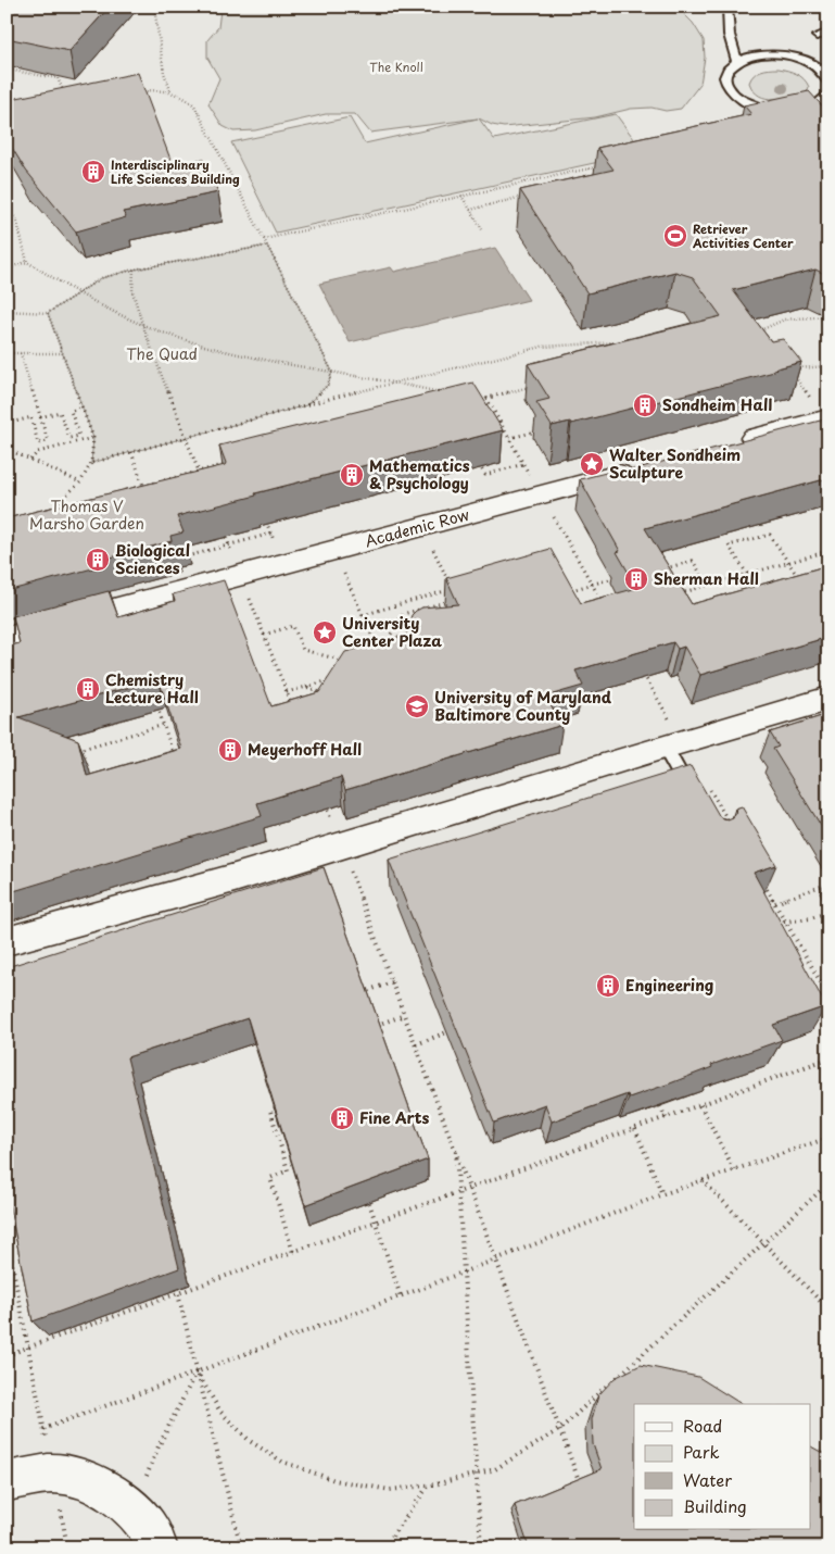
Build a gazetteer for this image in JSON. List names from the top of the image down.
{
  "streets": {
    "street": ["Academic Row"]
  },
  "parks": ["The Knoll", "The Quad", "Thomas V Marsho Garden"],
  "places": {
    "building": [
      "Interdisciplinary Life Sciences Building",
      "Sondheim Hall",
      "Mathematics & Psychology",
      "Biological Sciences",
      "Sherman Hall",
      "Chemistry Lecture Hall",
      "Meyerhoff Hall",
      "Engineering",
      "Fine Arts"
    ],
    "sports": ["Retriever Activities Center"],
    "place": ["Walter Sondheim Sculpture", "University Center Plaza"],
    "school or university": ["University of Maryland Baltimore County"]
  },
  "legend": [
    "Road",
    "Park",
    "Water",
    "Building"
  ]
}
